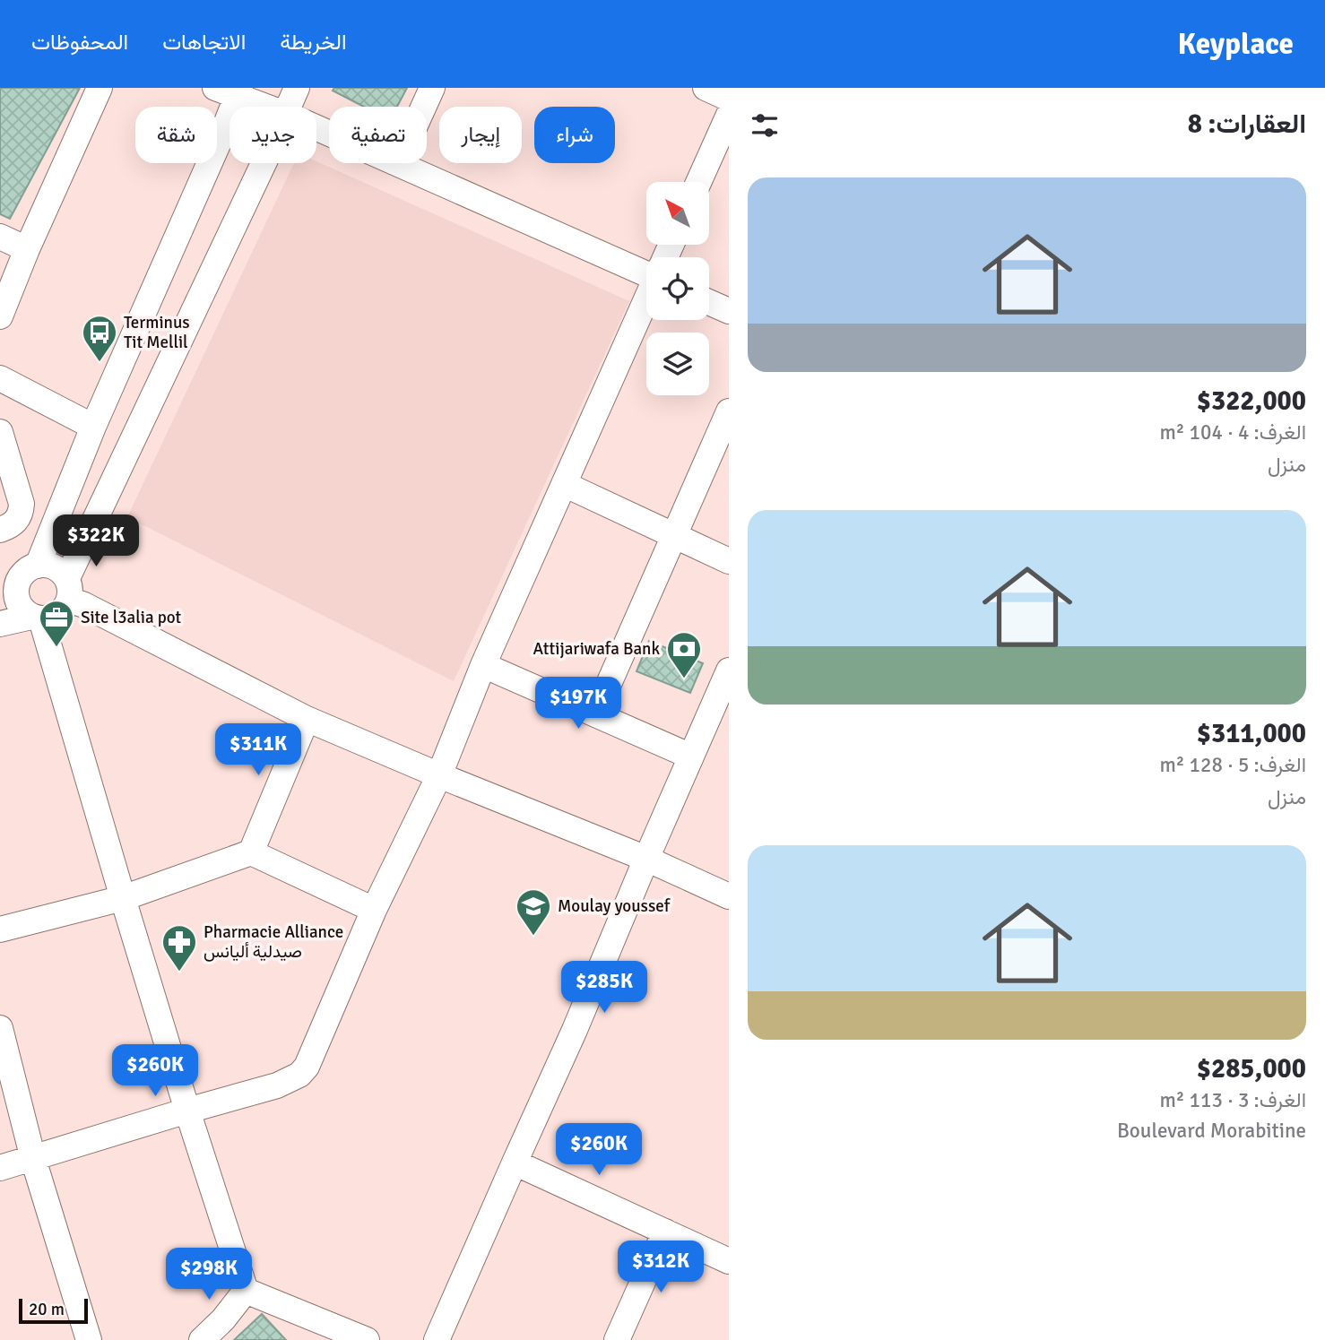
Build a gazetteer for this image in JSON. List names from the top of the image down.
{
  "places": {
    "bus stop": ["Terminus Tit Mellil"],
    "office": ["Site l3alia pot"],
    "bank": ["Attijariwafa Bank"],
    "school or university": ["Moulay youssef"],
    "pharmacy": ["Pharmacie Alliance صيدلية أليانس"]
  },
  "scale_bar": "20 m",
  "north": "top left",
  "page": {
    "header": "Keyplace",
    "nav": ["الخريطة", "الاتجاهات", "المحفوظات"],
    "heading": "العقارات: 8",
    "chip": [
      "شراء",
      "إيجار",
      "تصفية",
      "جديد",
      "شقة"
    ],
    "list": [
      {
        "name": "$322,000",
        "note": "الغرف: 4 · 104 m² · منزل"
      },
      {
        "name": "$311,000",
        "note": "الغرف: 5 · 128 m² · منزل"
      },
      {
        "name": "$285,000",
        "note": "الغرف: 3 · 113 m² · Boulevard Morabitine"
      }
    ],
    "price": [
      "$322K",
      "$197K",
      "$311K",
      "$285K",
      "$260K",
      "$260K",
      "$312K",
      "$298K"
    ],
    "scale": "20 m"
  }
}
